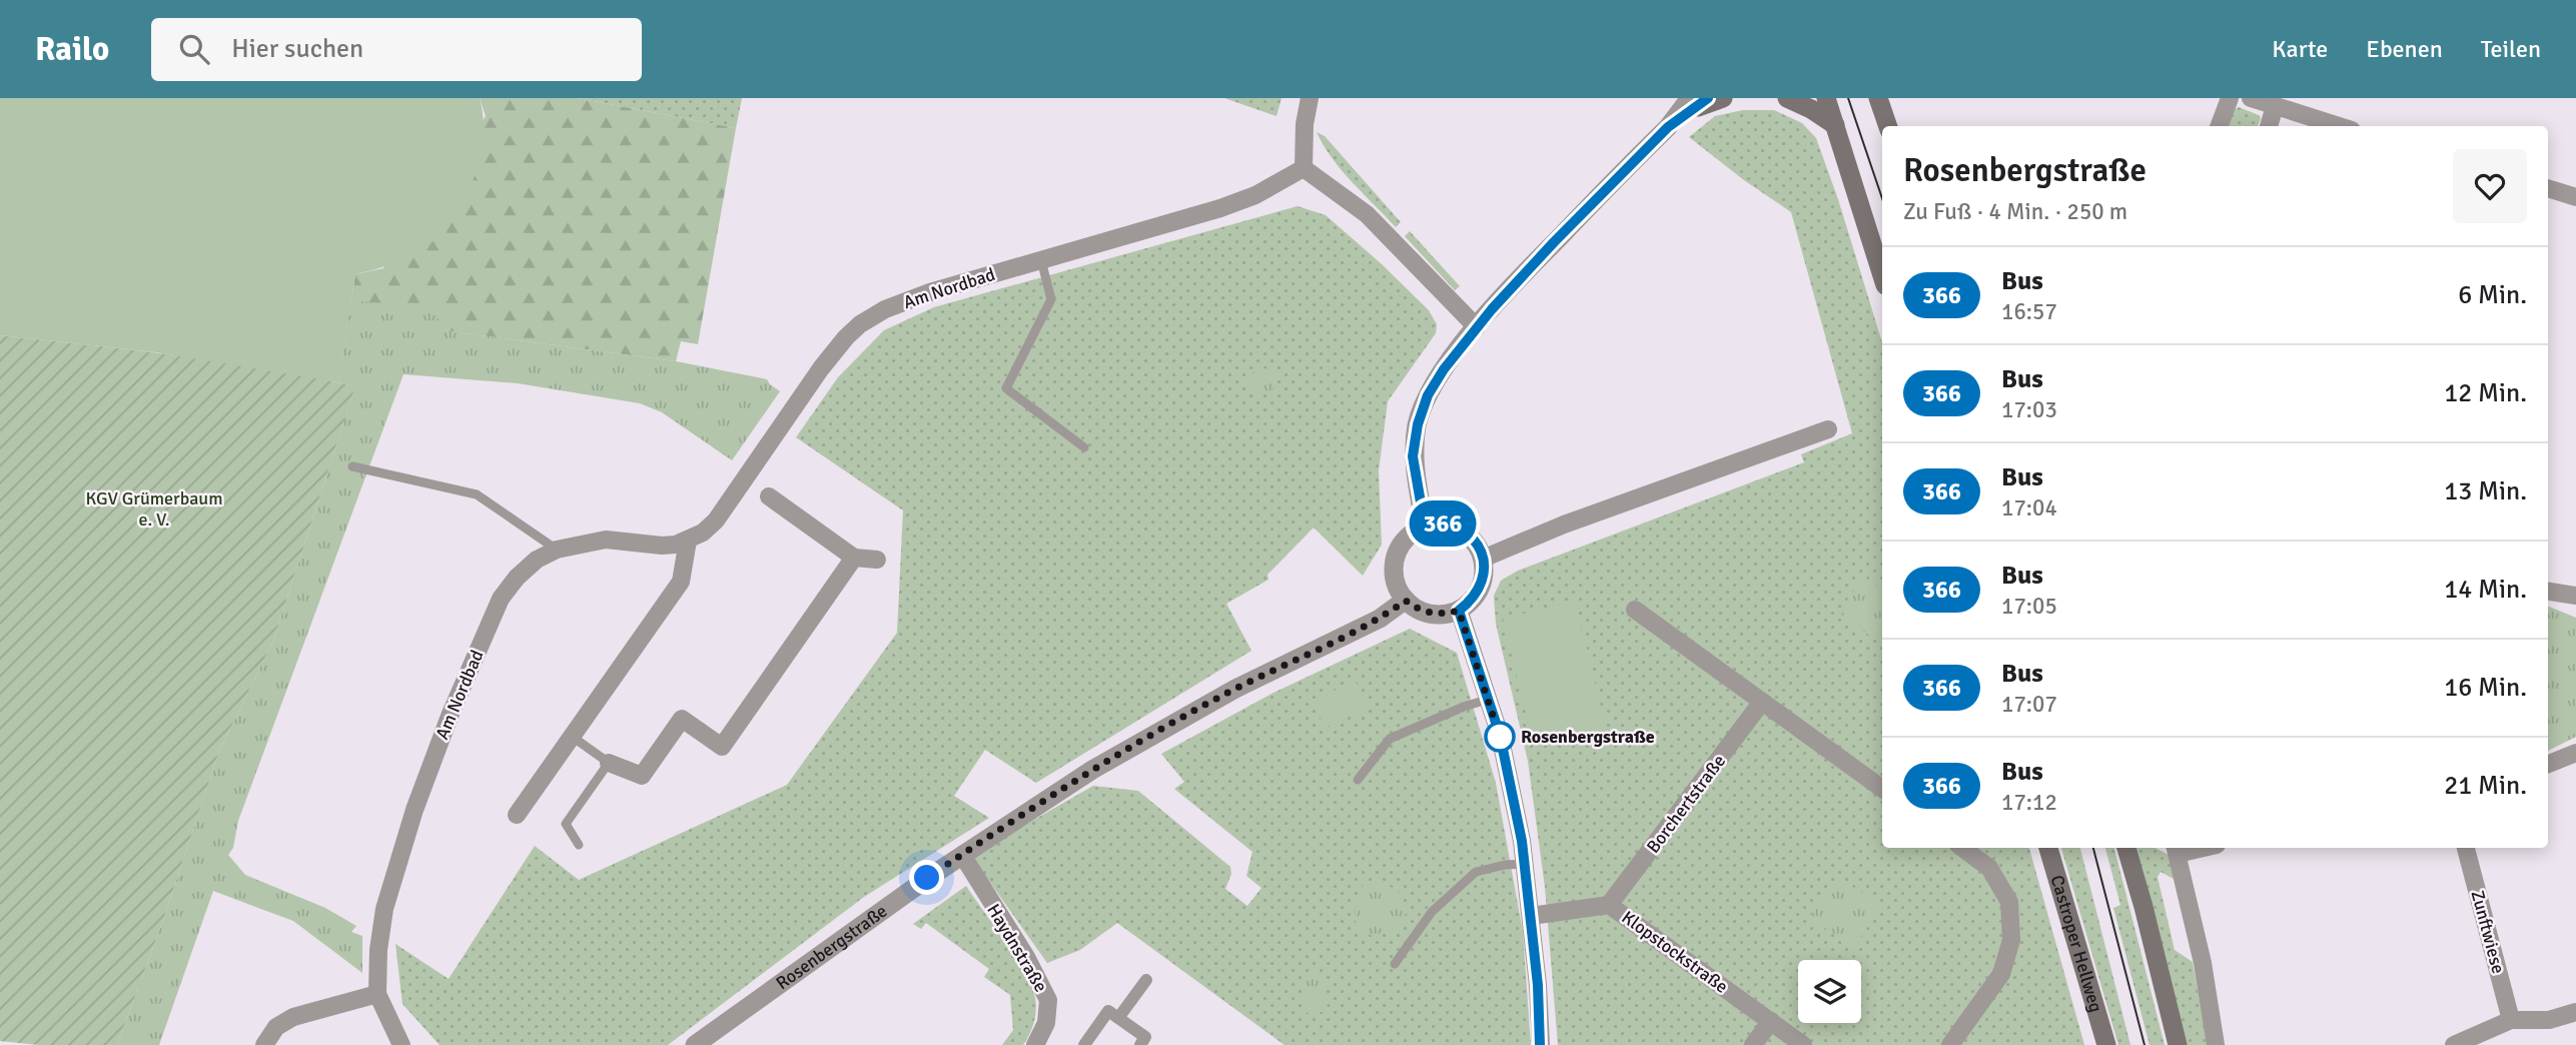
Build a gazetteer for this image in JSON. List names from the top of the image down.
{
  "streets": {
    "main road": ["Castroper Hellweg"],
    "street": [
      "Am Nordbad",
      "Borchertstraße",
      "Zunftwiese",
      "Rosenbergstraße",
      "Haydnstraße",
      "Klopstockstraße"
    ]
  },
  "crossings": [
    ["Borchertstraße", "Klopstockstraße"],
    ["Rosenbergstraße", "Haydnstraße"]
  ],
  "parks": ["KGV Grümerbaum e. V."],
  "places": ["Rosenbergstraße"],
  "lines": ["bus line 366"],
  "page": {
    "header": "Railo",
    "search": "Hier suchen",
    "nav": ["Karte", "Ebenen", "Teilen"],
    "on_map": "366",
    "heading": ["Rosenbergstraße", "Zu Fuß · 4 Min. · 250 m"],
    "list": [
      {
        "mark": "366",
        "name": "Bus",
        "note": "16:57",
        "value": "6 Min."
      },
      {
        "mark": "366",
        "name": "Bus",
        "note": "17:03",
        "value": "12 Min."
      },
      {
        "mark": "366",
        "name": "Bus",
        "note": "17:04",
        "value": "13 Min."
      },
      {
        "mark": "366",
        "name": "Bus",
        "note": "17:05",
        "value": "14 Min."
      },
      {
        "mark": "366",
        "name": "Bus",
        "note": "17:07",
        "value": "16 Min."
      },
      {
        "mark": "366",
        "name": "Bus",
        "note": "17:12",
        "value": "21 Min."
      }
    ]
  }
}
